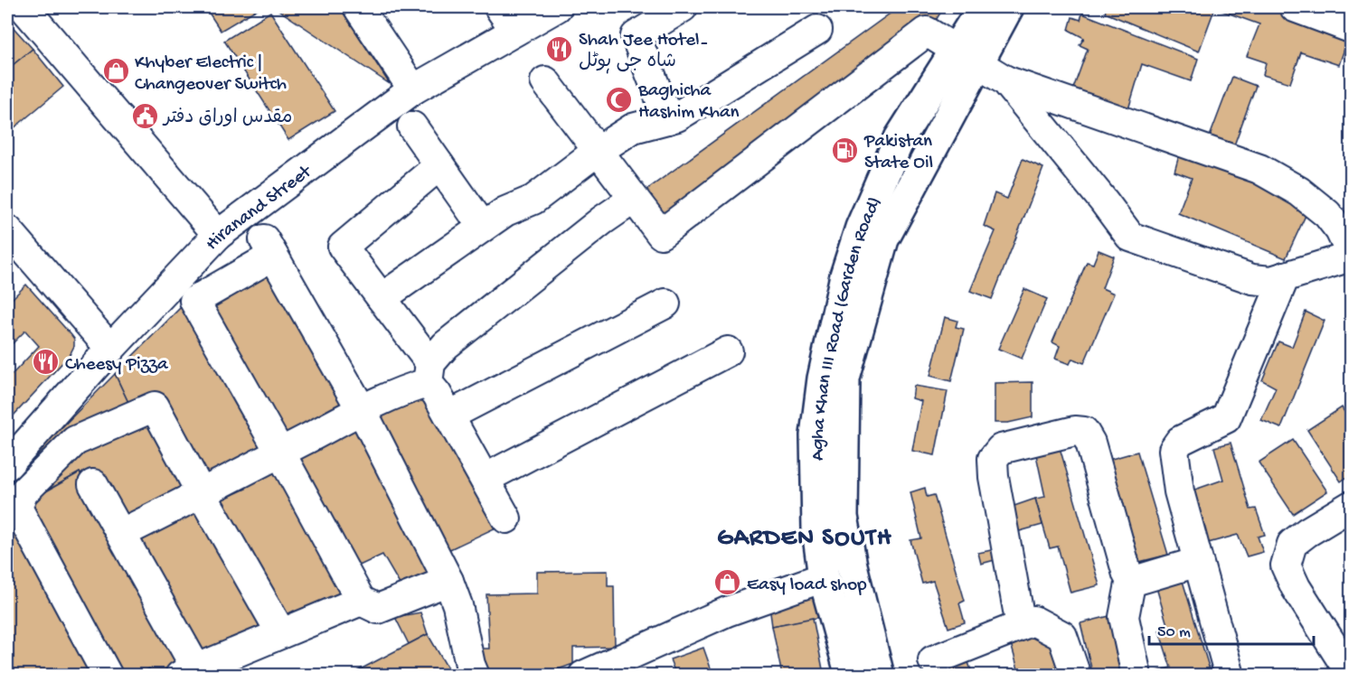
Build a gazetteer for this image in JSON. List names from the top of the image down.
{
  "streets": {
    "main road": ["Agha Khan III Road (Garden Road)"],
    "street": ["Hiranand Street"]
  },
  "districts": ["GARDEN SOUTH"],
  "places": {
    "restaurant": ["Shah Jee Hotel۔ شاہ جی ہوٹل", "Cheesy Pizza"],
    "shop": ["Khyber Electric | Changeover Switch", "Easy load shop"],
    "mosque": ["Baghicha Hashim Khan"],
    "public building": ["مقدس اوراق دفتر"],
    "fuel station": ["Pakistan State Oil"]
  },
  "scale_bar": "50 m"
}
